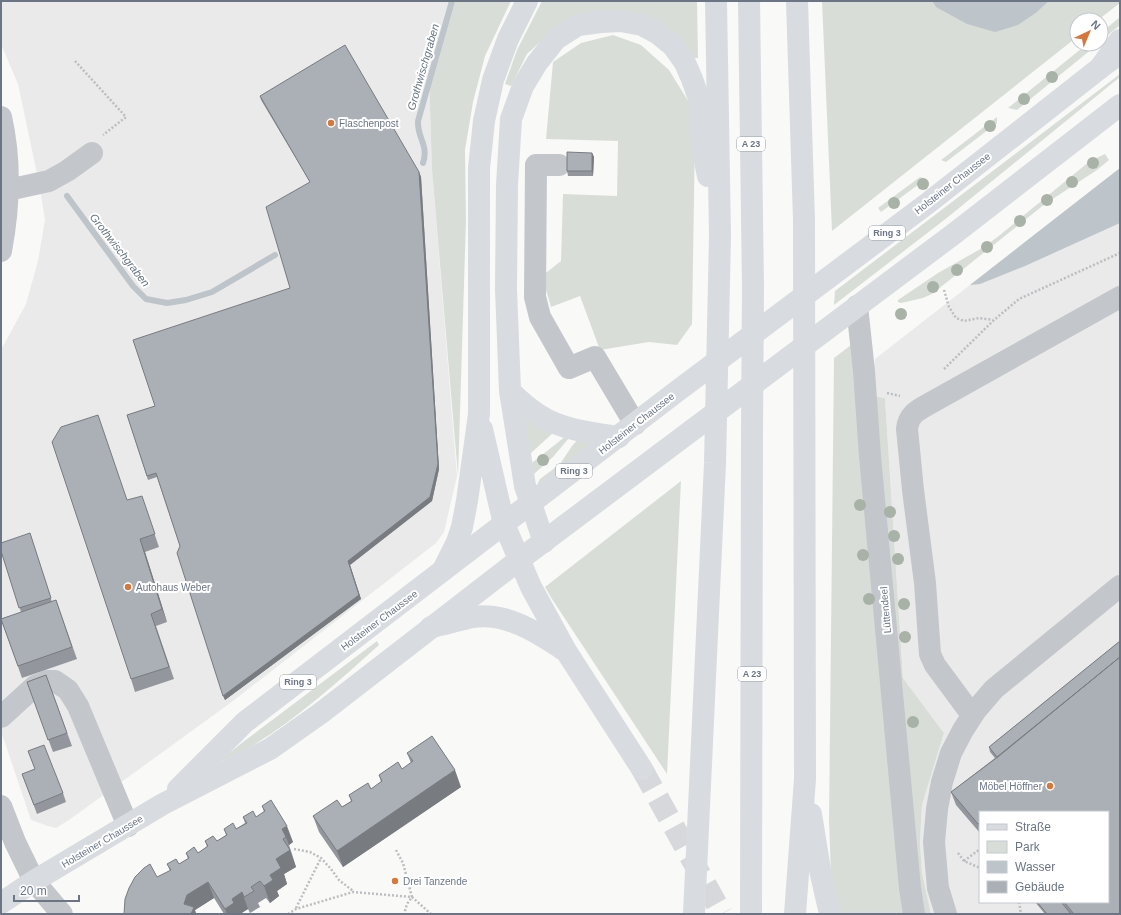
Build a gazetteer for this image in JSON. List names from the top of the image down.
{
  "streets": {
    "main road": ["A 23", "Holsteiner Chaussee", "Ring 3"],
    "street": ["Lüttendeel"]
  },
  "crossings": [
    ["Holsteiner Chaussee", "Ring 3"],
    ["Holsteiner Chaussee", "Lüttendeel"]
  ],
  "water": ["Grothwischgraben"],
  "places": [
    "Flaschenpost",
    "Autohaus Weber",
    "Möbel Höffner",
    "Drei Tanzende"
  ],
  "legend": [
    "Straße",
    "Park",
    "Wasser",
    "Gebäude"
  ],
  "scale_bar": "20 m",
  "north": "top right"
}
